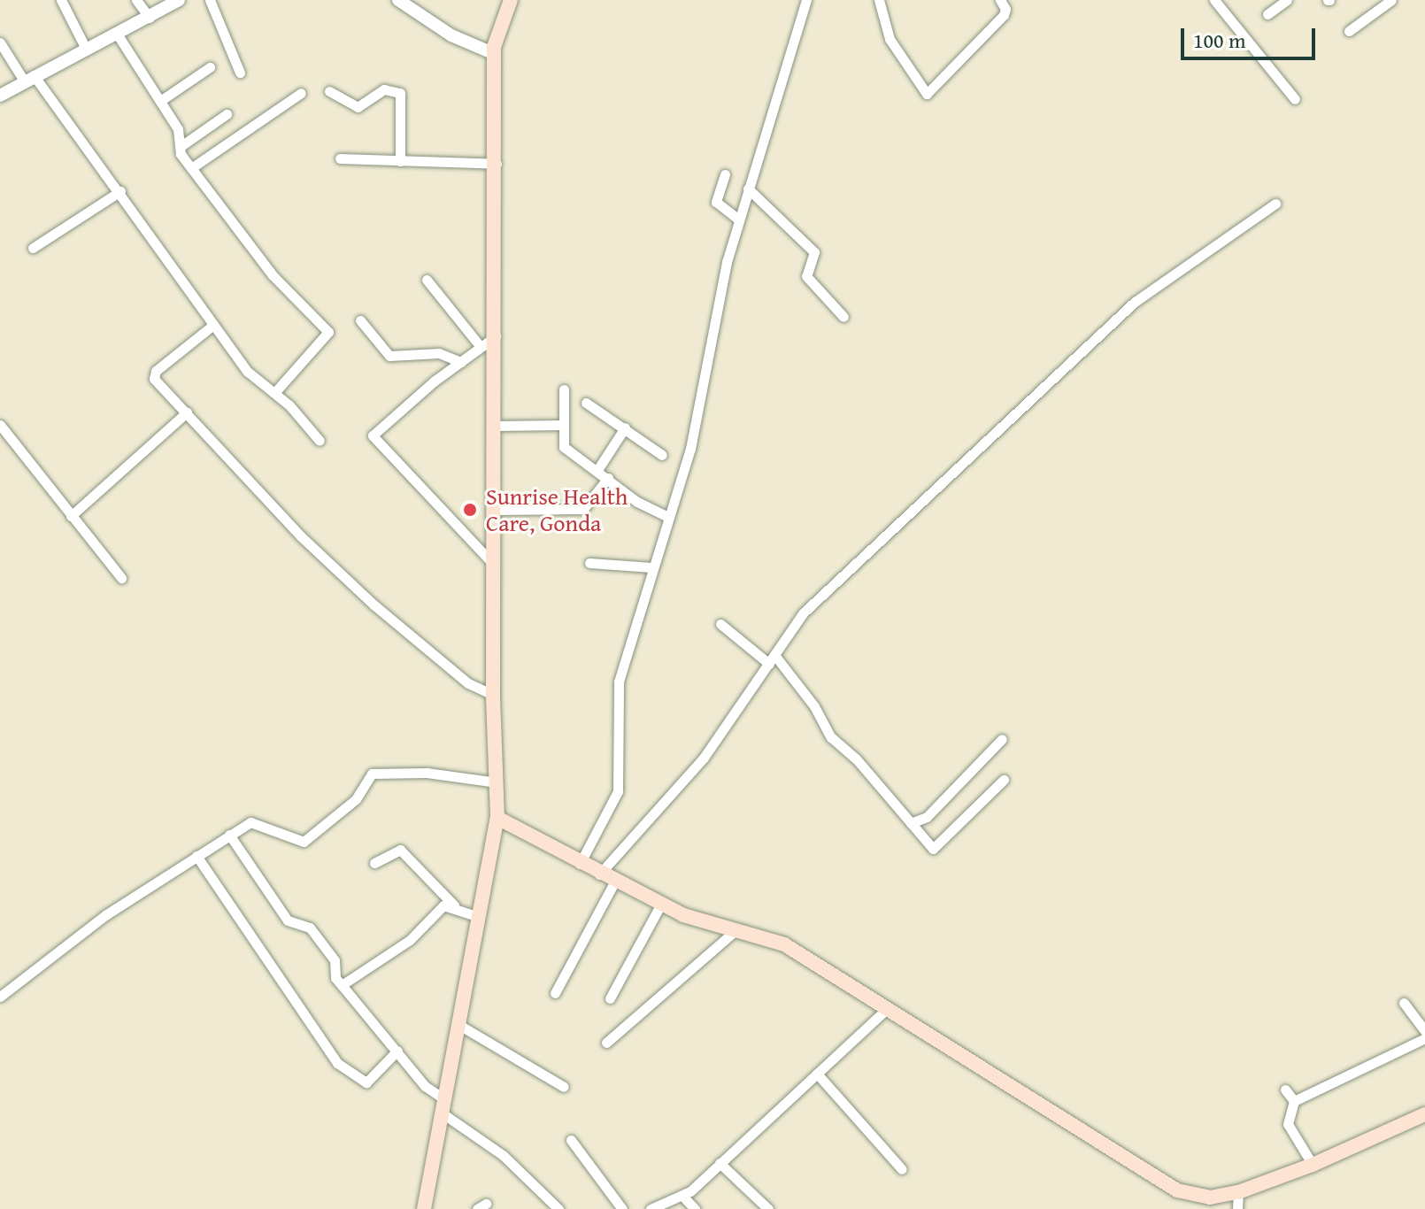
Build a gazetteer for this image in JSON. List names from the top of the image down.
{
  "places": ["Sunrise Health Care, Gonda"],
  "scale_bar": "100 m"
}
